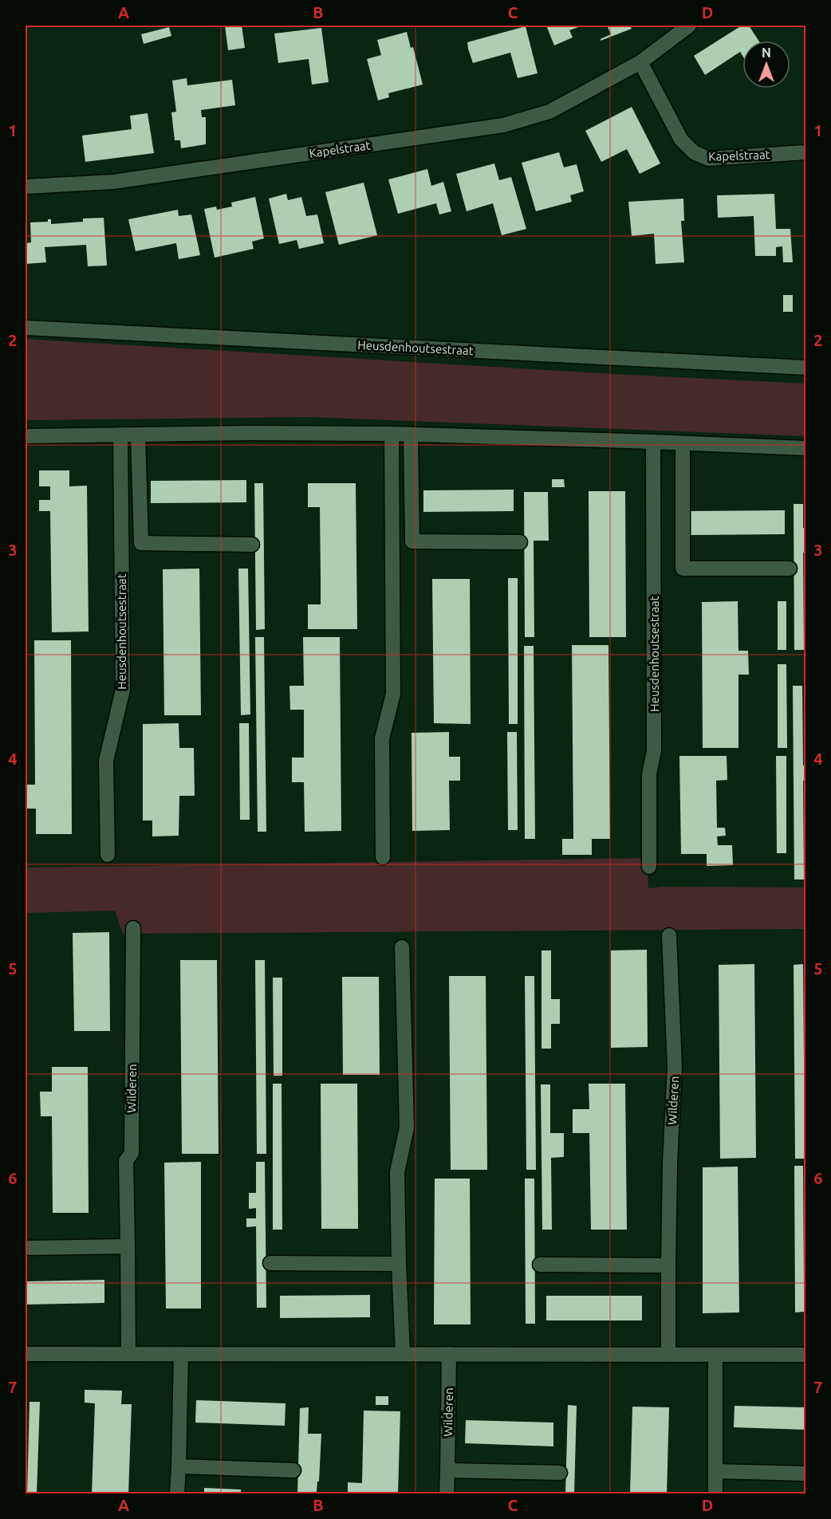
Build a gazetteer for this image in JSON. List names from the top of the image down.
{
  "streets": {
    "street": ["Kapelstraat", "Heusdenhoutsestraat", "Wilderen"]
  },
  "north": "top",
  "grid": {
    "columns": [
      "A",
      "B",
      "C",
      "D"
    ],
    "rows": [
      "1",
      "2",
      "3",
      "4",
      "5",
      "6",
      "7"
    ]
  }
}
